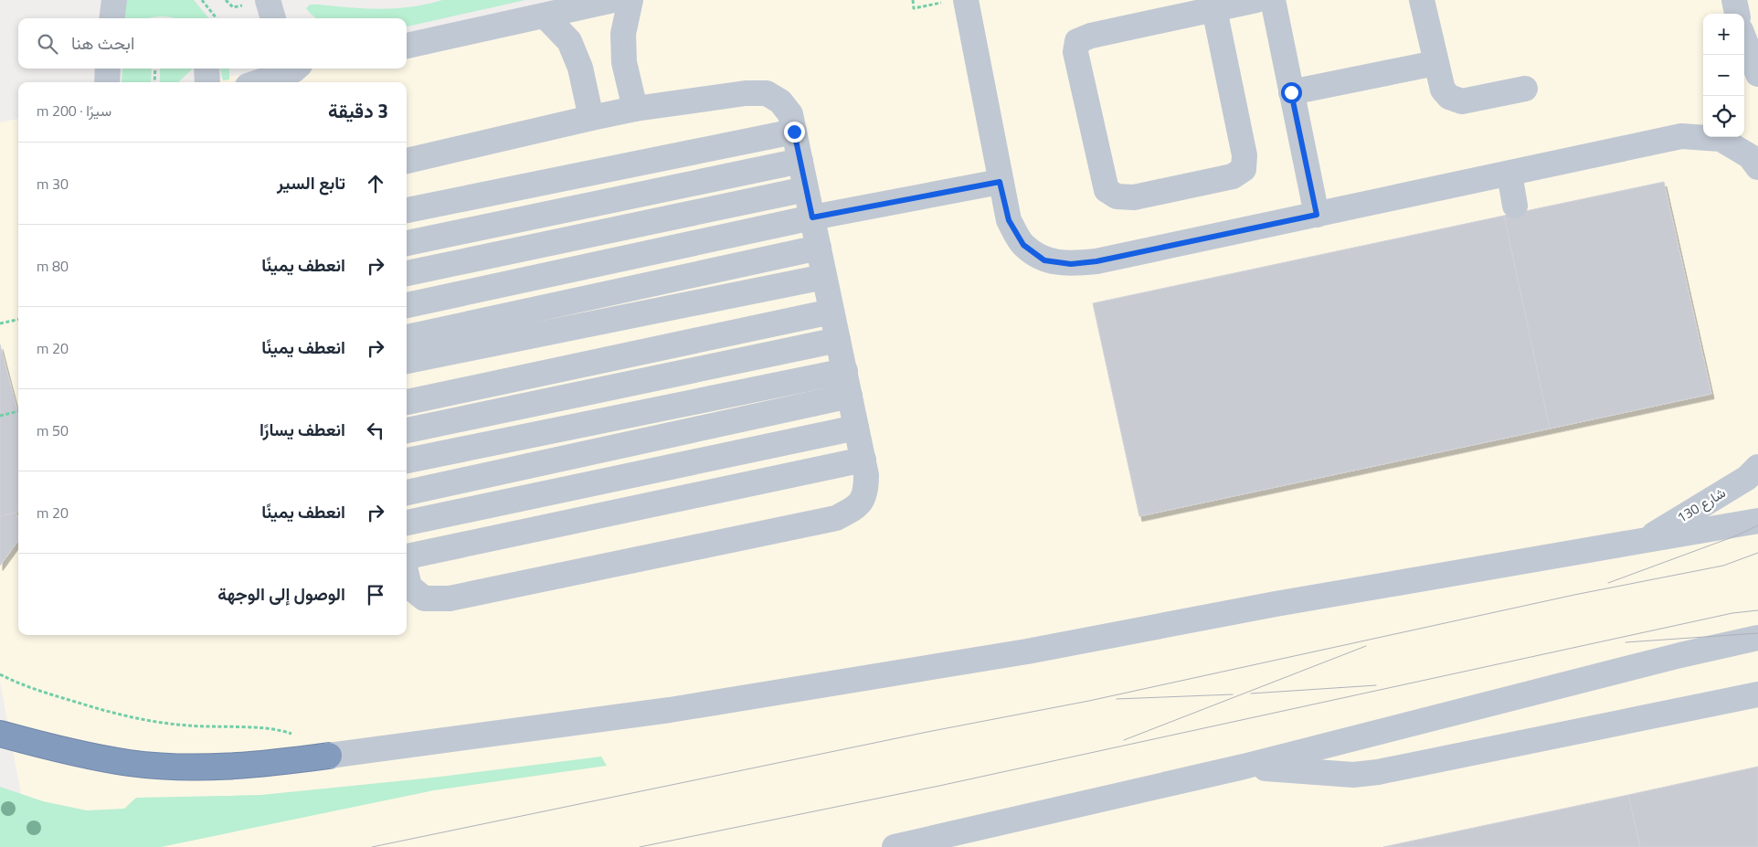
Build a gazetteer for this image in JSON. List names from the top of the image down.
{
  "streets": {
    "street": ["شارع 130"]
  },
  "page": {
    "map_buttons": ["+", "−"],
    "search": "ابحث هنا",
    "heading": ["3 دقيقة", "سيرًا · 200 m"],
    "list": [
      ["تابع السير", "30 m"],
      ["انعطف يمينًا", "80 m"],
      ["انعطف يمينًا", "20 m"],
      ["انعطف يسارًا", "50 m"],
      ["انعطف يمينًا", "20 m"],
      "الوصول إلى الوجهة"
    ]
  }
}
